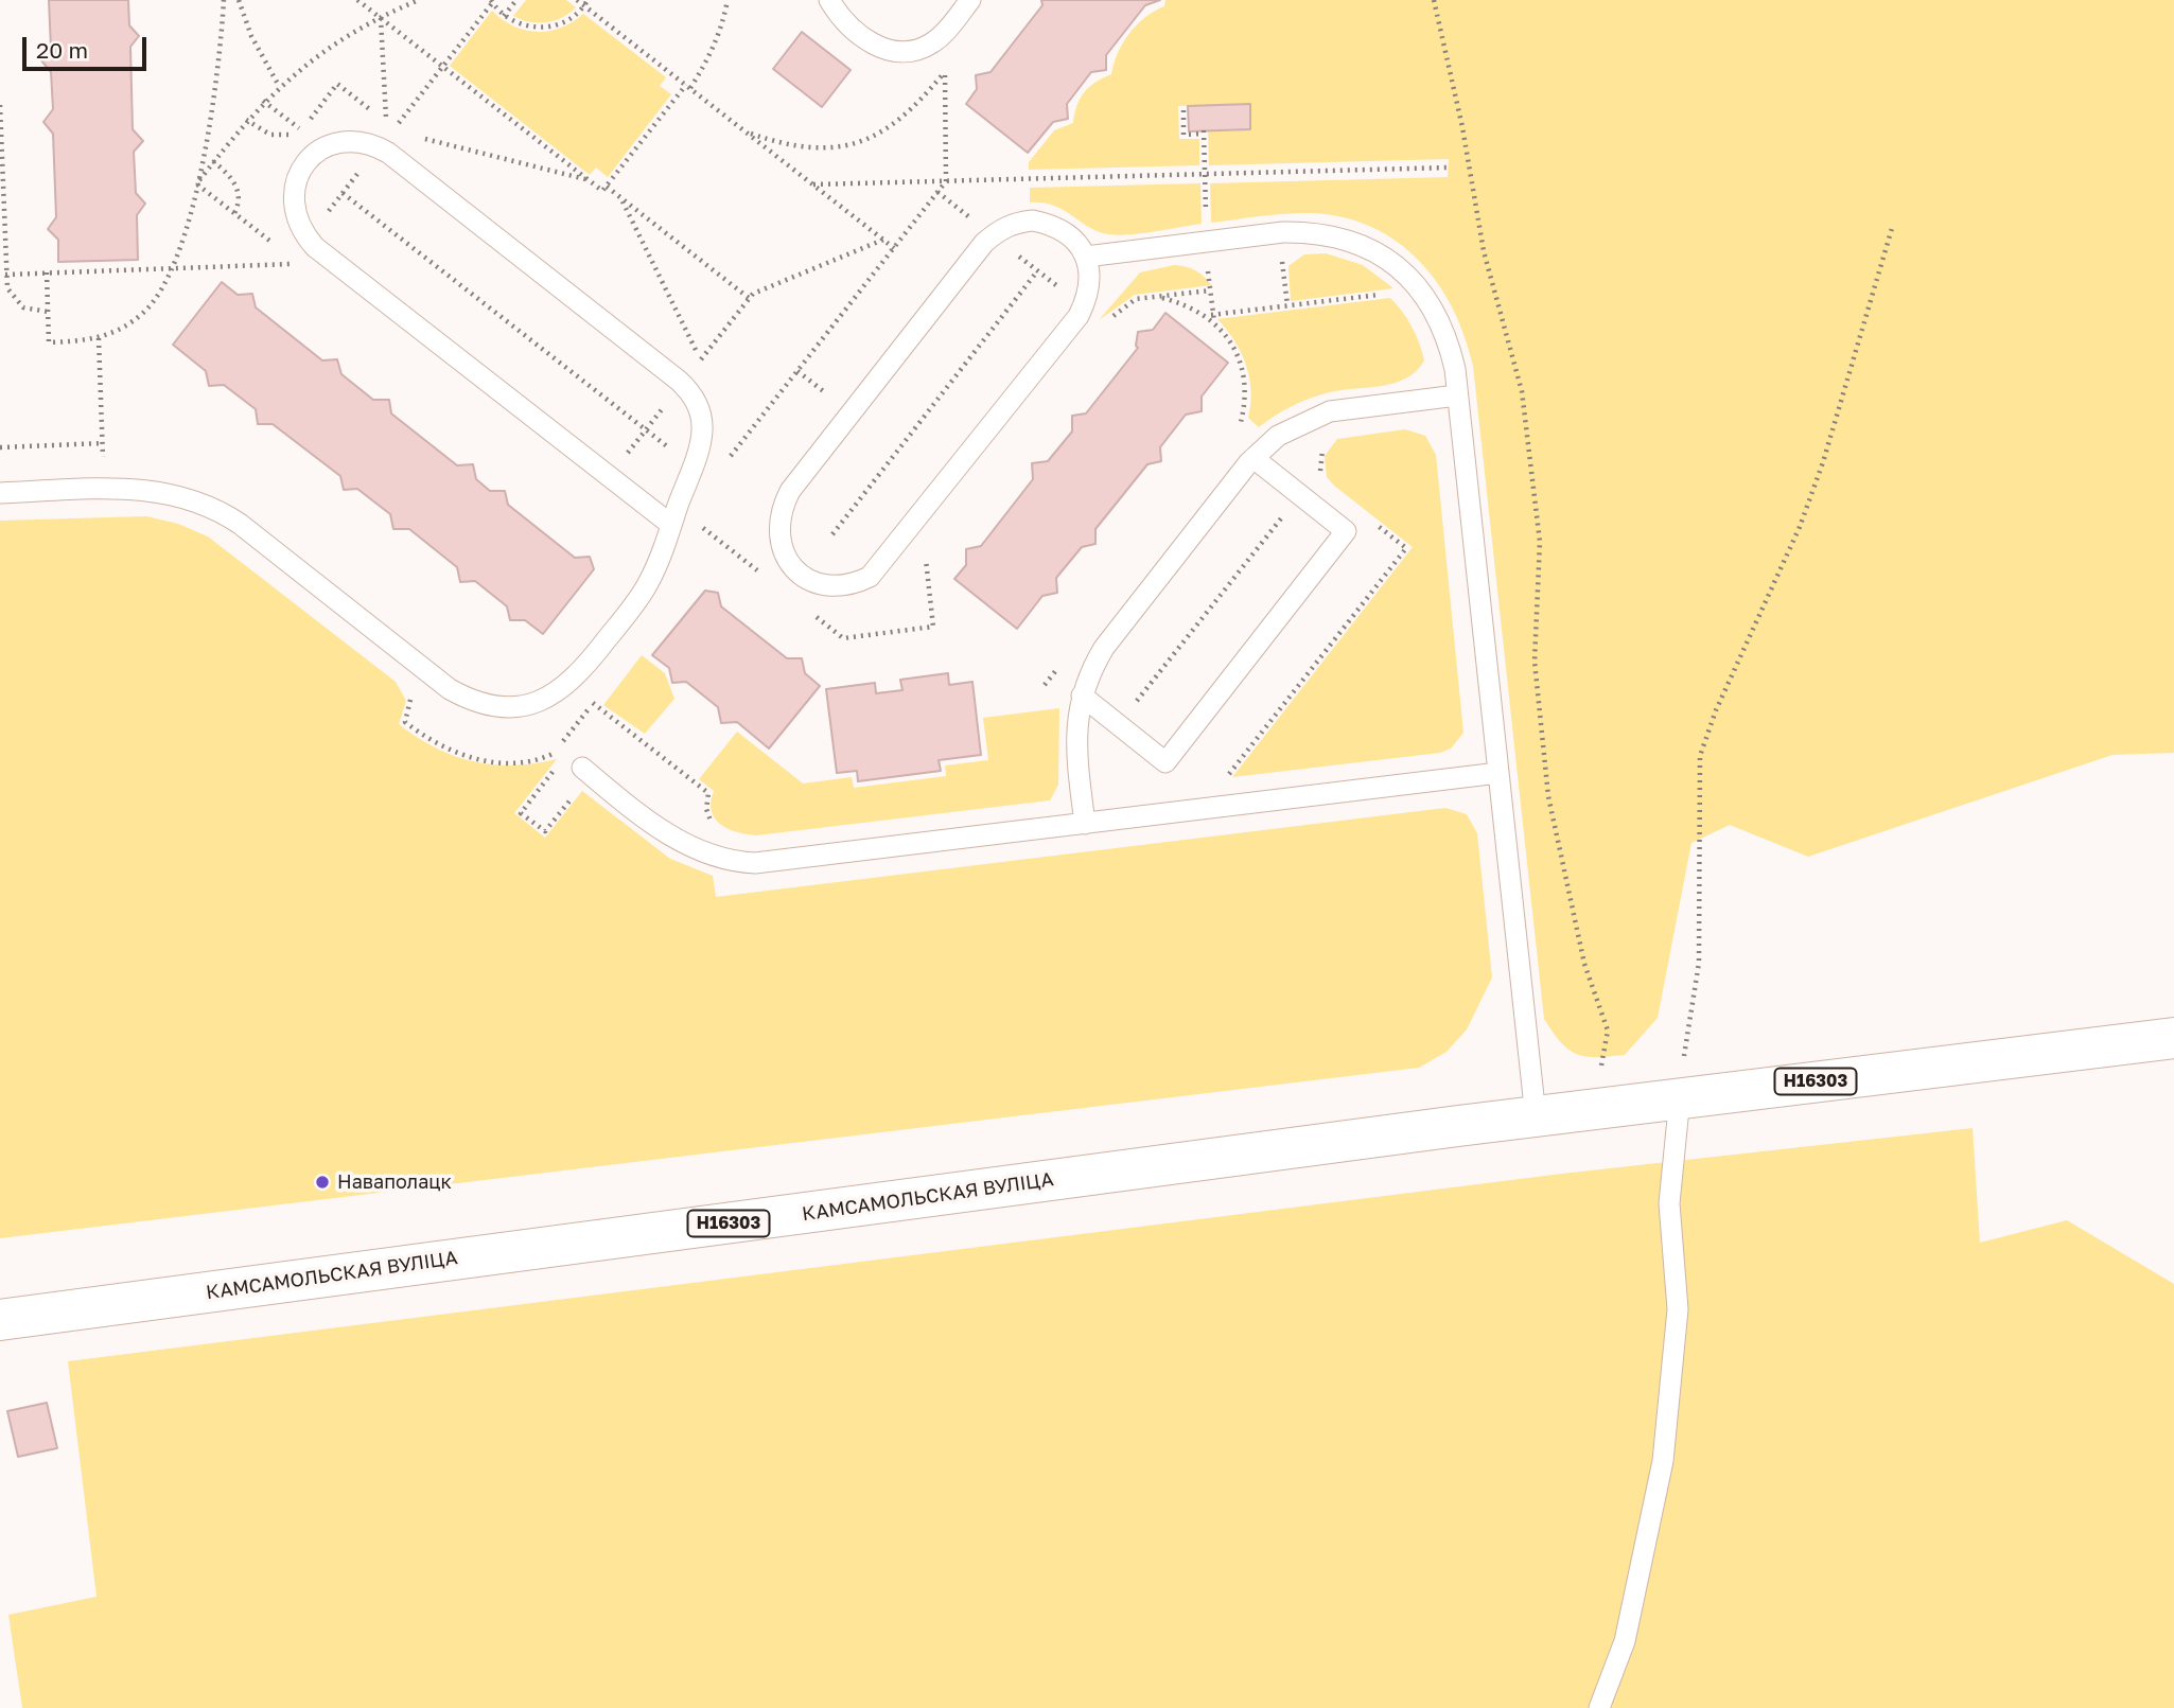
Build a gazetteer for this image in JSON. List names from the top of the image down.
{
  "streets": {
    "main road": ["Н16303", "КАМСАМОЛЬСКАЯ ВУЛІЦА"]
  },
  "crossings": [
    ["Н16303", "КАМСАМОЛЬСКАЯ ВУЛІЦА"]
  ],
  "places": ["Наваполацк"],
  "scale_bar": "20 m"
}
